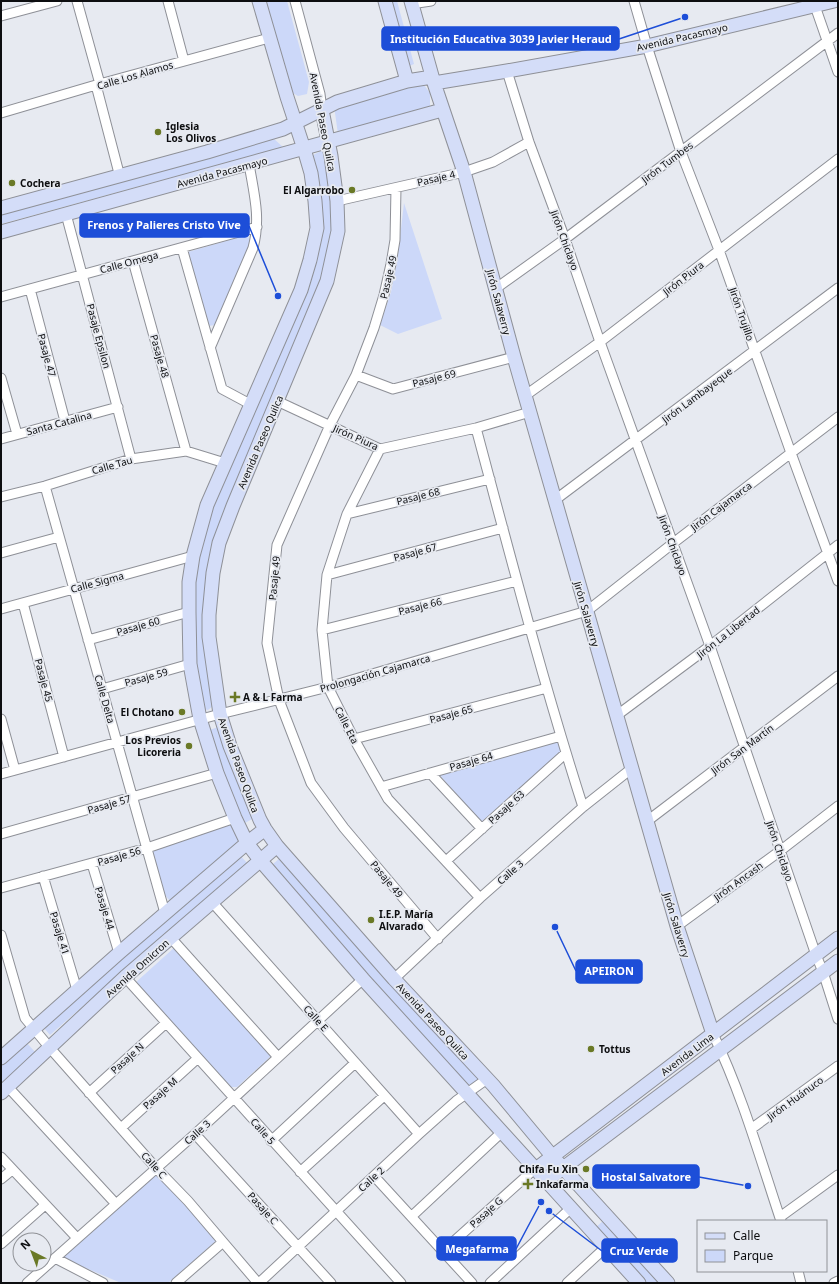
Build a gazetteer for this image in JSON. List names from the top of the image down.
{
  "streets": {
    "main road": [
      "Avenida Pacasmayo",
      "Avenida Paseo Quilca",
      "Jirón Salaverry",
      "Avenida Omicron",
      "Avenida Lima"
    ],
    "street": [
      "Calle Los Alamos",
      "Jirón Tumbes",
      "Pasaje 4",
      "Jirón Chiclayo",
      "Calle Omega",
      "Pasaje 49",
      "Jirón Piura",
      "Jirón Trujillo",
      "Pasaje Epsilon",
      "Pasaje 47",
      "Pasaje 48",
      "Pasaje 69",
      "Jirón Lambayeque",
      "Santa Catalina",
      "Calle Tau",
      "Pasaje 68",
      "Jirón Cajamarca",
      "Pasaje 67",
      "Calle Sigma",
      "Pasaje 66",
      "Pasaje 60",
      "Jirón La Libertad",
      "Prolongación Cajamarca",
      "Pasaje 59",
      "Pasaje 45",
      "Calle Delta",
      "Pasaje 65",
      "Calle Eta",
      "Jirón San Martín",
      "Pasaje 64",
      "Pasaje 57",
      "Pasaje 63",
      "Pasaje 56",
      "Calle 3",
      "Jirón Ancash",
      "Pasaje 44",
      "Pasaje 41",
      "Calle E",
      "Pasaje N",
      "Pasaje M",
      "Jirón Huánuco",
      "Calle 5",
      "Calle C",
      "Calle 2",
      "Pasaje C",
      "Pasaje G"
    ]
  },
  "crossings": [
    ["Avenida Pacasmayo", "Avenida Paseo Quilca"],
    ["Avenida Pacasmayo", "Jirón Chiclayo"],
    ["Avenida Pacasmayo", "Jirón Salaverry"],
    ["Avenida Pacasmayo", "Jirón Trujillo"],
    ["Avenida Pacasmayo", "Pasaje Epsilon"],
    ["Calle Los Alamos", "Avenida Paseo Quilca"],
    ["Avenida Paseo Quilca", "Pasaje 4"],
    ["Avenida Paseo Quilca", "Jirón Piura"],
    ["Avenida Paseo Quilca", "Calle Tau"],
    ["Avenida Paseo Quilca", "Calle Sigma"],
    ["Avenida Paseo Quilca", "Pasaje 60"],
    ["Avenida Paseo Quilca", "Prolongación Cajamarca"],
    ["Avenida Paseo Quilca", "Pasaje 59"],
    ["Avenida Paseo Quilca", "Pasaje 57"],
    ["Avenida Paseo Quilca", "Pasaje 56"],
    ["Avenida Paseo Quilca", "Calle 3"],
    ["Avenida Paseo Quilca", "Avenida Omicron"],
    ["Avenida Paseo Quilca", "Avenida Lima"],
    ["Avenida Paseo Quilca", "Calle 2"],
    ["Avenida Paseo Quilca", "Pasaje G"],
    ["Jirón Tumbes", "Jirón Chiclayo"],
    ["Jirón Tumbes", "Jirón Salaverry"],
    ["Jirón Tumbes", "Jirón Trujillo"],
    ["Pasaje 4", "Jirón Chiclayo"],
    ["Pasaje 4", "Pasaje 49"],
    ["Pasaje 4", "Jirón Salaverry"],
    ["Jirón Chiclayo", "Jirón Piura"],
    ["Jirón Chiclayo", "Jirón Lambayeque"],
    ["Jirón Chiclayo", "Jirón Cajamarca"],
    ["Jirón Chiclayo", "Jirón La Libertad"],
    ["Jirón Chiclayo", "Jirón San Martín"],
    ["Jirón Chiclayo", "Jirón Ancash"],
    ["Jirón Chiclayo", "Avenida Lima"],
    ["Calle Omega", "Pasaje Epsilon"],
    ["Calle Omega", "Pasaje 47"],
    ["Calle Omega", "Pasaje 48"],
    ["Pasaje 49", "Jirón Piura"],
    ["Pasaje 49", "Pasaje 69"],
    ["Pasaje 49", "Prolongación Cajamarca"],
    ["Pasaje 49", "Calle 3"],
    ["Jirón Piura", "Jirón Salaverry"],
    ["Jirón Piura", "Jirón Trujillo"],
    ["Jirón Piura", "Calle Eta"],
    ["Jirón Salaverry", "Pasaje 69"],
    ["Jirón Salaverry", "Jirón Lambayeque"],
    ["Jirón Salaverry", "Jirón Cajamarca"],
    ["Jirón Salaverry", "Jirón La Libertad"],
    ["Jirón Salaverry", "Prolongación Cajamarca"],
    ["Jirón Salaverry", "Jirón San Martín"],
    ["Jirón Salaverry", "Calle 3"],
    ["Jirón Salaverry", "Jirón Ancash"],
    ["Jirón Salaverry", "Avenida Lima"],
    ["Jirón Salaverry", "Jirón Huánuco"],
    ["Jirón Trujillo", "Jirón Lambayeque"],
    ["Jirón Trujillo", "Jirón Cajamarca"],
    ["Jirón Trujillo", "Jirón La Libertad"],
    ["Pasaje Epsilon", "Santa Catalina"],
    ["Pasaje Epsilon", "Calle Tau"],
    ["Pasaje 47", "Santa Catalina"],
    ["Pasaje 48", "Calle Tau"],
    ["Calle Tau", "Calle Delta"],
    ["Pasaje 68", "Calle Eta"],
    ["Jirón Cajamarca", "Prolongación Cajamarca"],
    ["Pasaje 67", "Calle Eta"],
    ["Calle Sigma", "Pasaje 45"],
    ["Calle Sigma", "Calle Delta"],
    ["Pasaje 66", "Calle Eta"],
    ["Pasaje 60", "Calle Delta"],
    ["Prolongación Cajamarca", "Pasaje 45"],
    ["Prolongación Cajamarca", "Calle Delta"],
    ["Prolongación Cajamarca", "Calle Eta"],
    ["Pasaje 59", "Calle Delta"],
    ["Calle Delta", "Pasaje 57"],
    ["Calle Delta", "Pasaje 56"],
    ["Pasaje 65", "Calle Eta"],
    ["Calle Eta", "Pasaje 64"],
    ["Calle Eta", "Pasaje 63"],
    ["Calle Eta", "Calle 3"],
    ["Pasaje 56", "Pasaje 44"],
    ["Pasaje 56", "Pasaje 41"],
    ["Calle 3", "Calle E"],
    ["Calle 3", "Calle 5"],
    ["Calle 3", "Calle C"],
    ["Calle 3", "Pasaje C"],
    ["Avenida Omicron", "Calle E"],
    ["Avenida Omicron", "Calle 5"],
    ["Avenida Omicron", "Calle C"],
    ["Calle E", "Calle 2"],
    ["Avenida Lima", "Pasaje G"],
    ["Pasaje N", "Calle 5"],
    ["Pasaje N", "Calle C"],
    ["Pasaje M", "Calle 5"],
    ["Pasaje M", "Calle C"],
    ["Calle 5", "Calle 2"],
    ["Calle C", "Calle 2"],
    ["Calle 2", "Pasaje C"]
  ],
  "places": {
    "other": [
      "Institución Educativa 3039 Javier Heraud",
      "Iglesia Los Olivos",
      "Cochera",
      "El Algarrobo",
      "Frenos y Palieres Cristo Vive",
      "El Chotano",
      "Los Previos Licoreria",
      "I.E.P. María Alvarado",
      "APEIRON",
      "Tottus",
      "Chifa Fu Xin",
      "Hostal Salvatore",
      "Megafarma",
      "Cruz Verde"
    ],
    "health": ["A & L Farma", "Inkafarma"]
  },
  "legend": ["Calle", "Parque"],
  "north": "top left"
}
